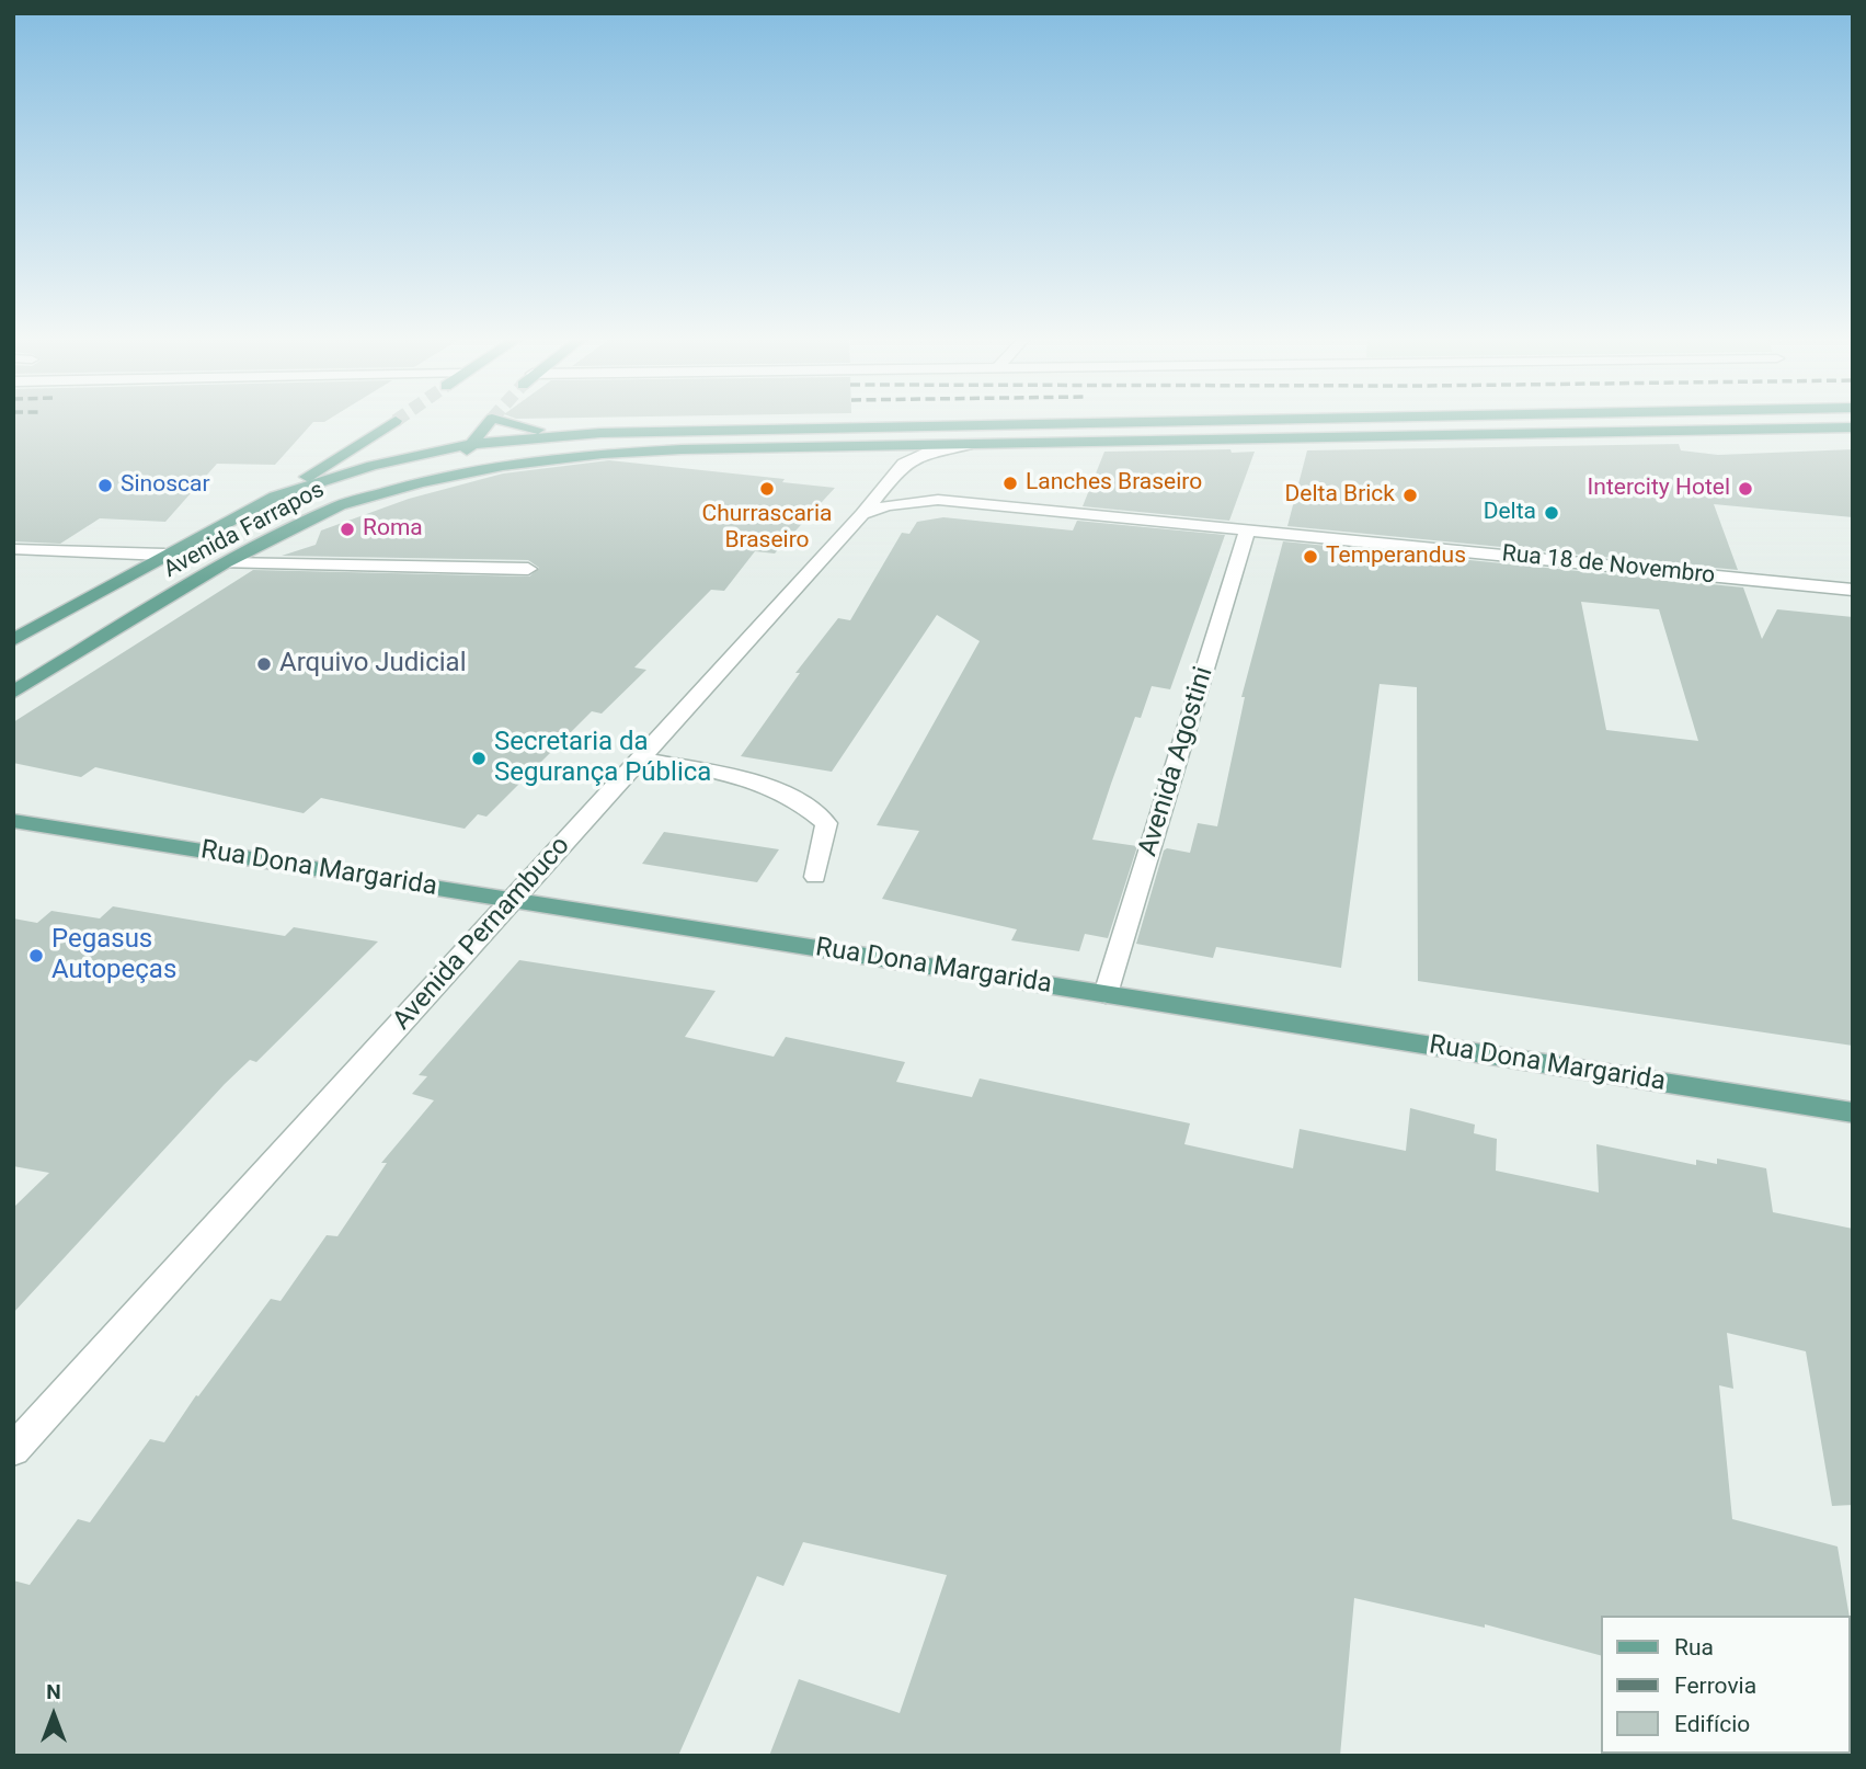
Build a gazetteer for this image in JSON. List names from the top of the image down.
{
  "streets": {
    "main road": ["Avenida Farrapos", "Rua Dona Margarida"],
    "street": ["Rua 18 de Novembro", "Avenida Agostini", "Avenida Pernambuco"]
  },
  "crossings": [
    ["Avenida Farrapos", "Avenida Pernambuco"],
    ["Rua 18 de Novembro", "Avenida Agostini"],
    ["Rua 18 de Novembro", "Avenida Pernambuco"],
    ["Avenida Agostini", "Rua Dona Margarida"],
    ["Rua Dona Margarida", "Avenida Pernambuco"]
  ],
  "places": [
    "Lanches Braseiro",
    "Sinoscar",
    "Churrascaria Braseiro",
    "Intercity Hotel",
    "Delta Brick",
    "Delta",
    "Roma",
    "Temperandus",
    "Arquivo Judicial",
    "Secretaria da Segurança Pública",
    "Pegasus Autopeças"
  ],
  "legend": ["Rua", "Ferrovia", "Edifício"],
  "north": "top"
}
